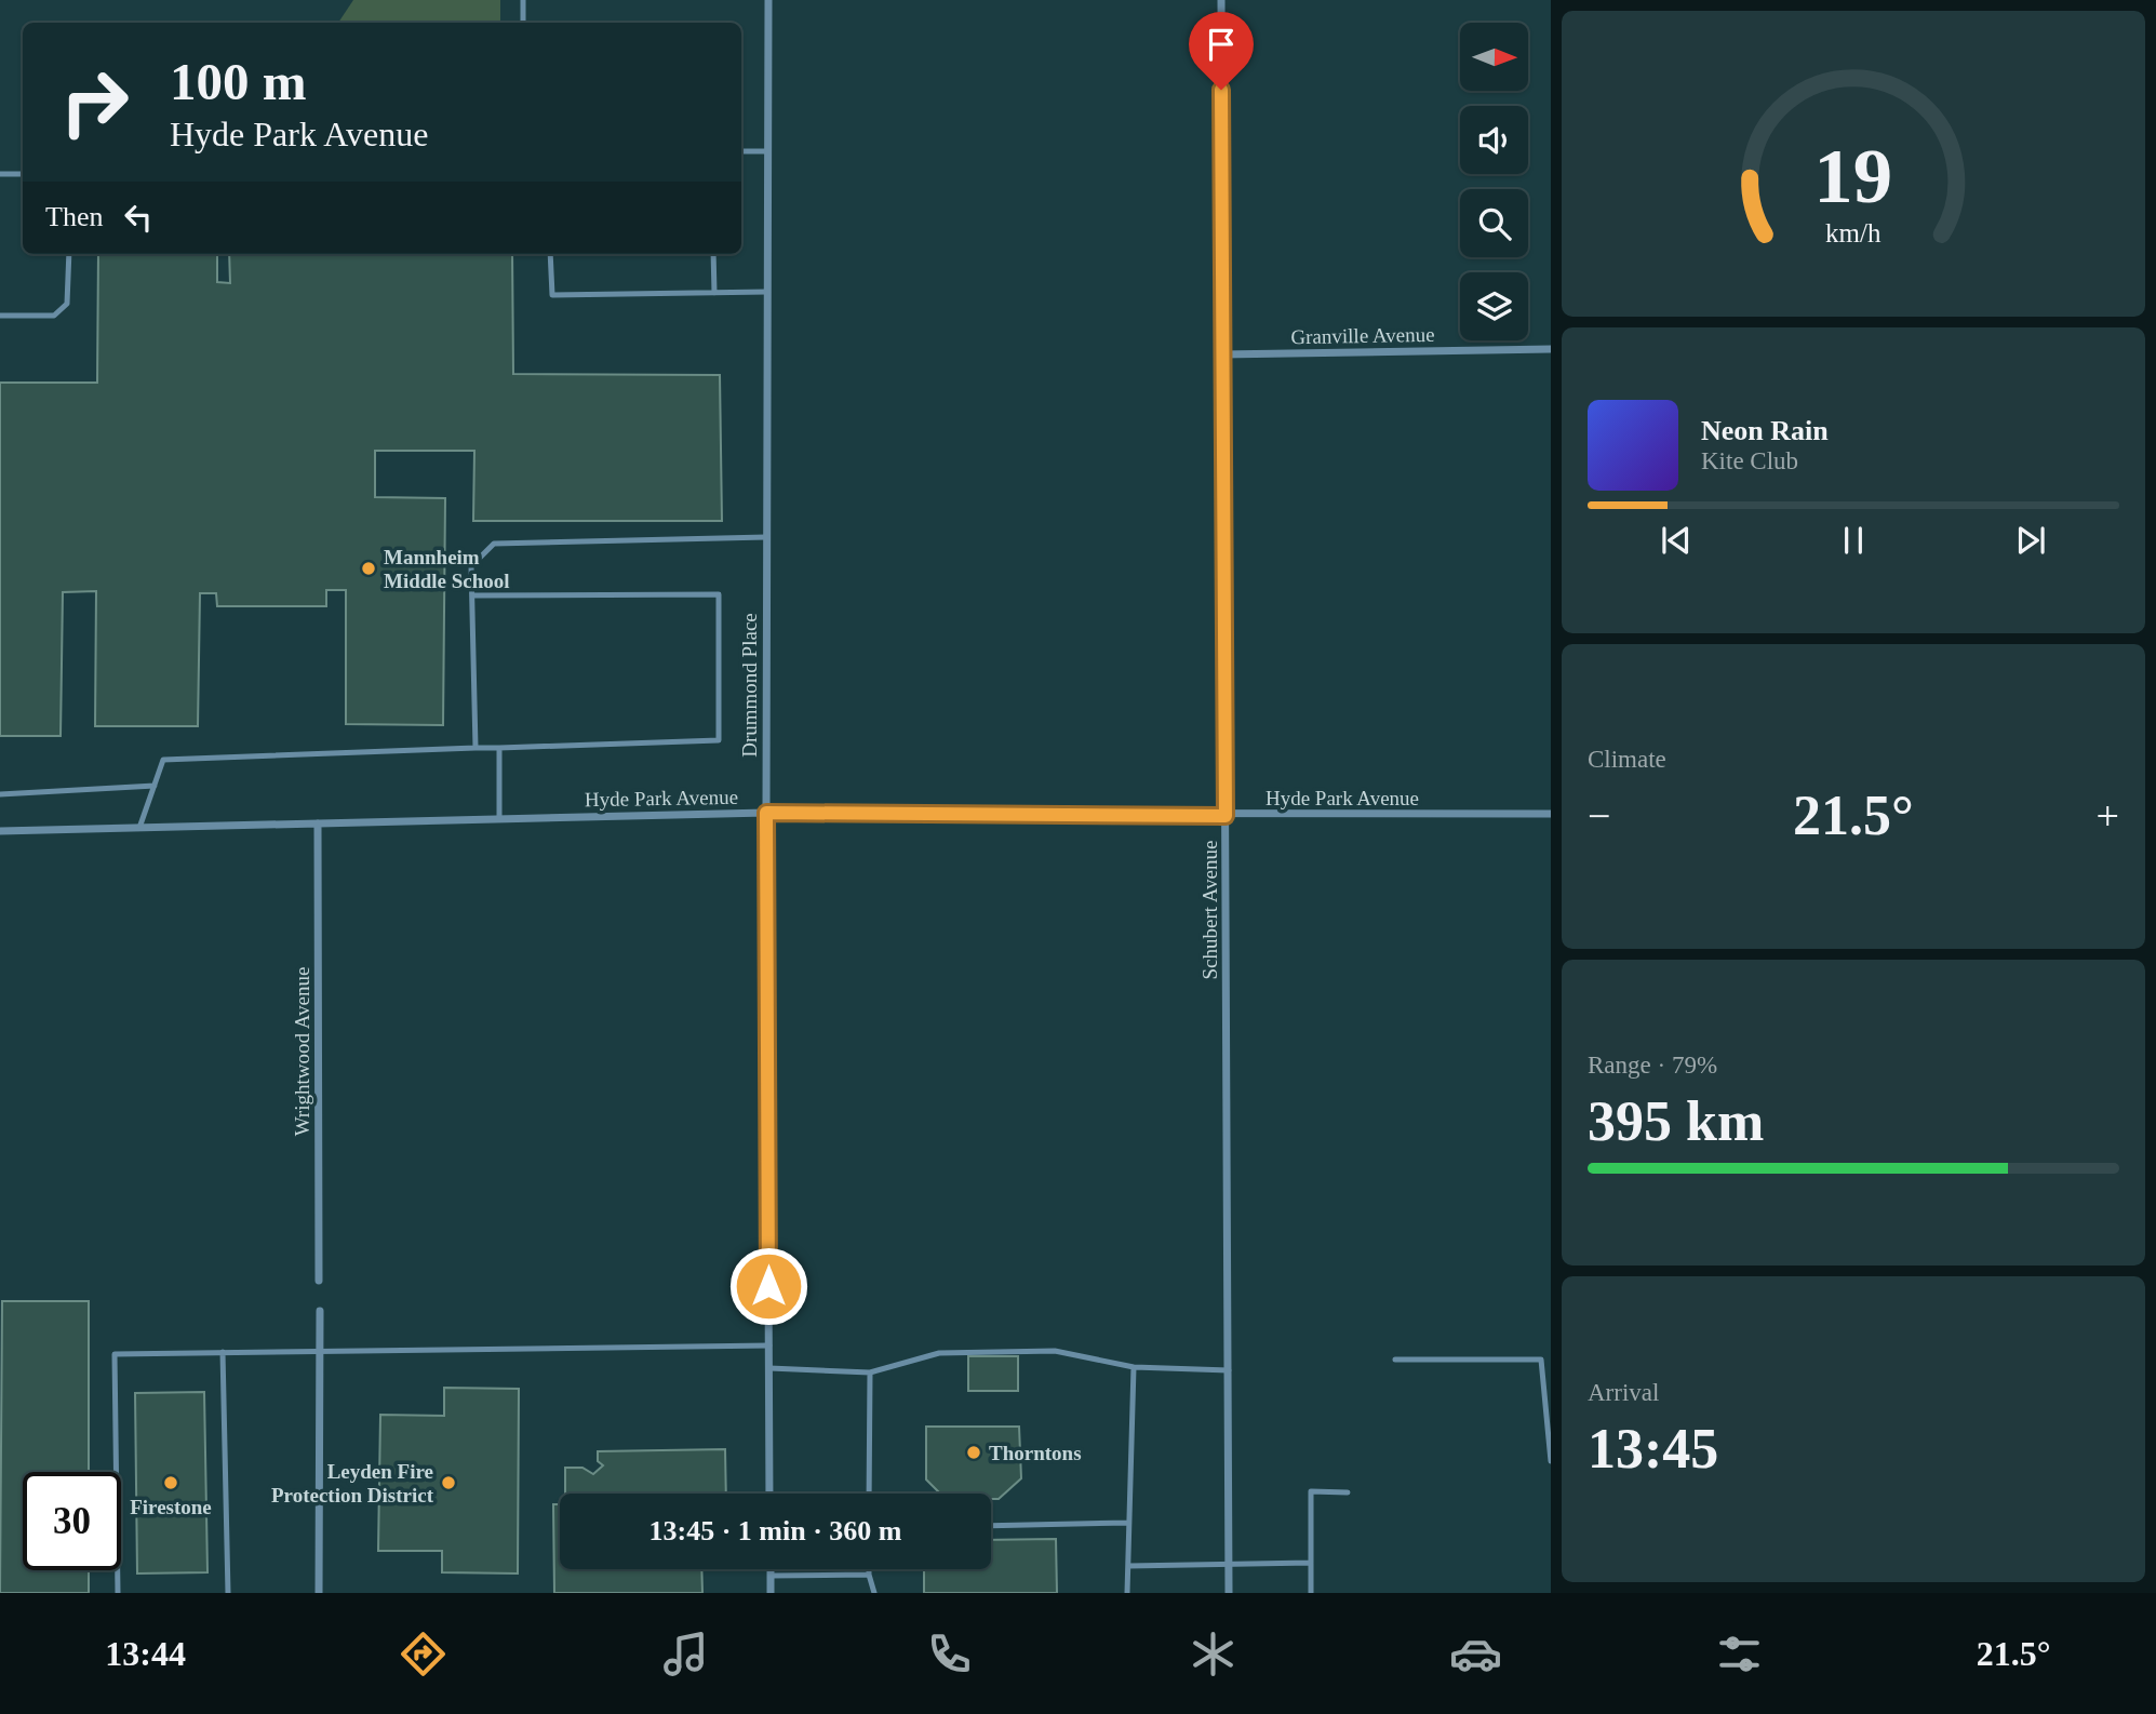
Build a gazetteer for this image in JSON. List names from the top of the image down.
{
  "streets": {
    "street": [
      "Granville Avenue",
      "Drummond Place",
      "Hyde Park Avenue",
      "Schubert Avenue",
      "Wrightwood Avenue"
    ]
  },
  "crossings": [
    ["Granville Avenue", "Schubert Avenue"],
    ["Drummond Place", "Hyde Park Avenue"],
    ["Hyde Park Avenue", "Schubert Avenue"],
    ["Hyde Park Avenue", "Wrightwood Avenue"]
  ],
  "places": [
    "Mannheim Middle School",
    "Thorntons",
    "Firestone",
    "Leyden Fire Protection District"
  ],
  "north": "right",
  "page": {
    "turn": ["100 m", "Hyde Park Avenue"],
    "then": "Then",
    "song": ["Neon Rain", "Kite Club"],
    "tile": [
      "Climate",
      ["Range · 79%", "395 km"],
      ["Arrival", "13:45"]
    ],
    "heat": ["−", "21.5°", "+"],
    "limit": "30",
    "trip": "13:45 · 1 min · 360 m",
    "tabs": ["13:44", "21.5°"],
    "gauge": ["19", "km/h"]
  }
}
